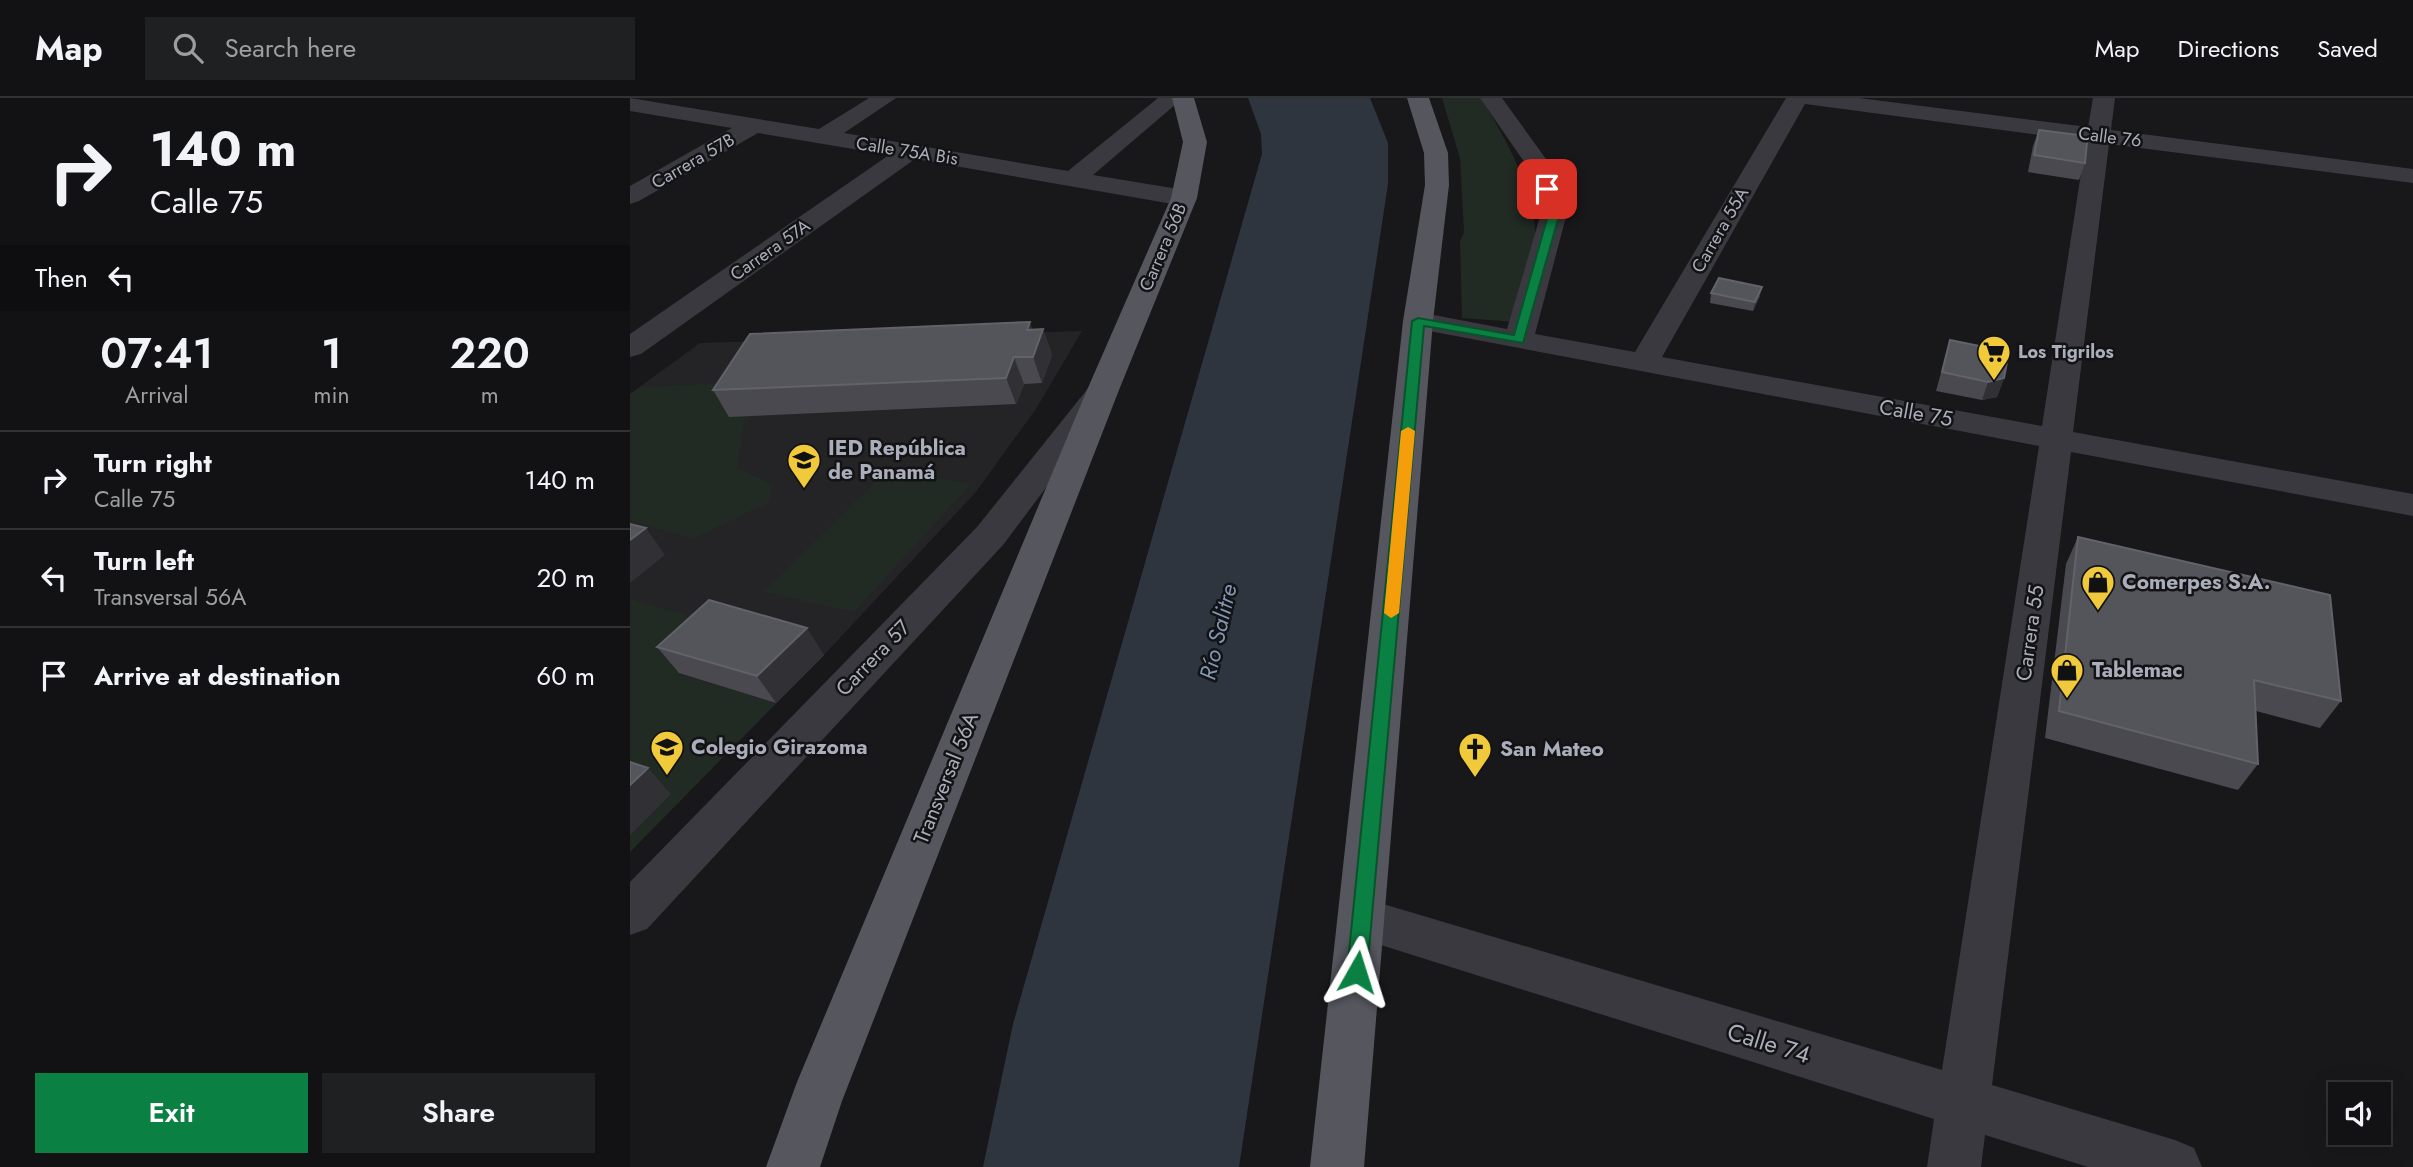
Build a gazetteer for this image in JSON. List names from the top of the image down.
{
  "streets": {
    "main road": ["Carrera 56B", "Transversal 56A"],
    "street": [
      "Calle 76",
      "Calle 75A Bis",
      "Carrera 57B",
      "Carrera 55A",
      "Carrera 57A",
      "Calle 75",
      "Carrera 55",
      "Carrera 57",
      "Calle 74"
    ]
  },
  "crossings": [
    ["Calle 76", "Carrera 55"],
    ["Calle 75A Bis", "Carrera 57B"],
    ["Calle 75A Bis", "Carrera 56B"],
    ["Calle 75A Bis", "Carrera 57A"],
    ["Carrera 55A", "Calle 75"],
    ["Carrera 56B", "Carrera 57"],
    ["Carrera 56B", "Transversal 56A"],
    ["Calle 75", "Carrera 55"],
    ["Carrera 55", "Calle 74"],
    ["Carrera 57", "Transversal 56A"]
  ],
  "water": ["Río Salitre"],
  "places": {
    "supermarket": ["Los Tigrilos"],
    "school or university": ["IED República de Panamá", "Colegio Girazoma"],
    "shop": ["Comerpes S.A.", "Tablemac"],
    "church": ["San Mateo"]
  },
  "page": {
    "header": "Map",
    "search": "Search here",
    "nav": ["Map", "Directions", "Saved"],
    "turn": ["140 m", "Calle 75"],
    "then": "Then",
    "eta": [
      "07:41",
      "Arrival",
      "1",
      "min",
      "220",
      "m"
    ],
    "list": [
      {
        "name": "Turn right",
        "note": "Calle 75",
        "value": "140 m"
      },
      {
        "name": "Turn left",
        "note": "Transversal 56A",
        "value": "20 m"
      },
      {
        "name": "Arrive at destination",
        "value": "60 m"
      }
    ],
    "buttons": ["Exit", "Share"]
  }
}
